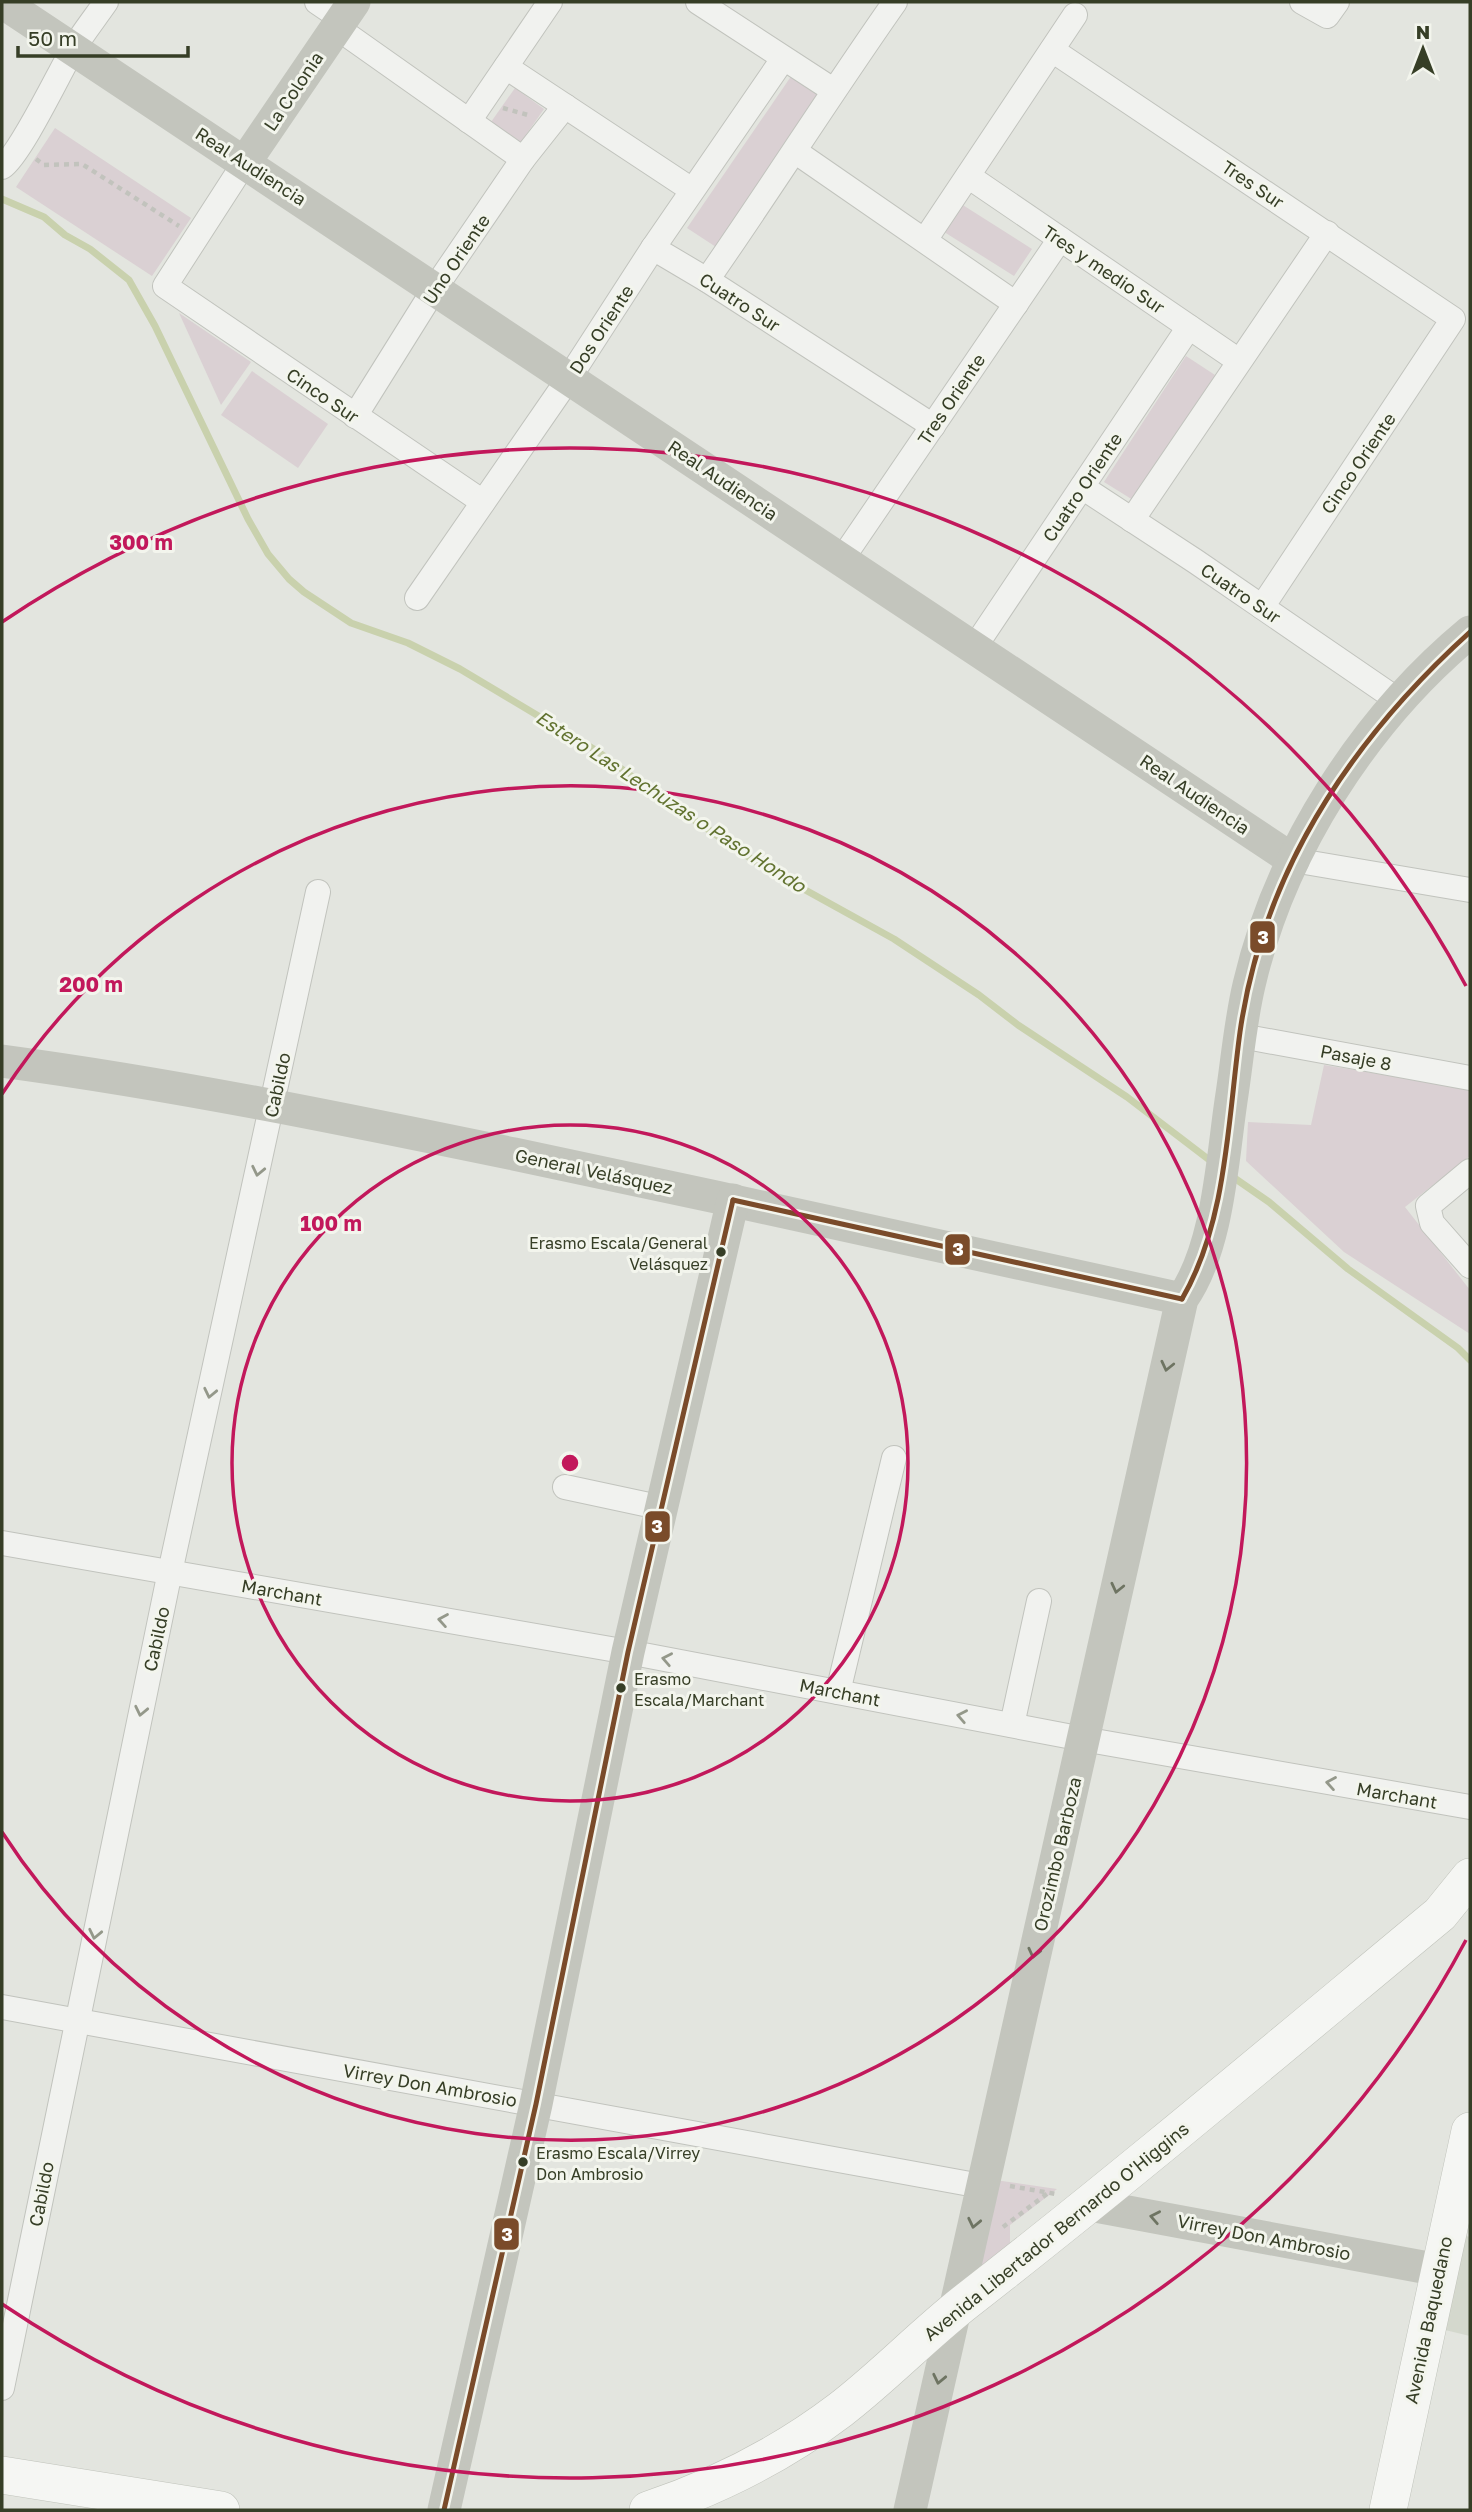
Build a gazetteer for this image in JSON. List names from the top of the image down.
{
  "streets": {
    "main road": ["Avenida Libertador Bernardo O'Higgins", "Avenida Baquedano"],
    "street": [
      "La Colonia",
      "Real Audiencia",
      "Tres Sur",
      "Uno Oriente",
      "Tres y medio Sur",
      "Cuatro Sur",
      "Dos Oriente",
      "Cinco Sur",
      "Tres Oriente",
      "Cinco Oriente",
      "Cuatro Oriente",
      "Pasaje 8",
      "Cabildo",
      "General Velásquez",
      "Marchant",
      "Orozimbo Barboza",
      "Virrey Don Ambrosio"
    ]
  },
  "crossings": [
    ["La Colonia", "Real Audiencia"],
    ["La Colonia", "Cinco Sur"],
    ["Real Audiencia", "Uno Oriente"],
    ["Real Audiencia", "Dos Oriente"],
    ["Real Audiencia", "Tres Oriente"],
    ["Real Audiencia", "Cuatro Oriente"],
    ["Real Audiencia", "Orozimbo Barboza"],
    ["Tres Sur", "Cinco Oriente"],
    ["Uno Oriente", "Cinco Sur"],
    ["Tres y medio Sur", "Tres Oriente"],
    ["Tres y medio Sur", "Cuatro Oriente"],
    ["Cuatro Sur", "Dos Oriente"],
    ["Cuatro Sur", "Tres Oriente"],
    ["Cuatro Sur", "Cinco Oriente"],
    ["Cuatro Sur", "Cuatro Oriente"],
    ["Cuatro Sur", "Orozimbo Barboza"],
    ["Dos Oriente", "Cinco Sur"],
    ["Pasaje 8", "Orozimbo Barboza"],
    ["Cabildo", "General Velásquez"],
    ["Cabildo", "Marchant"],
    ["Cabildo", "Virrey Don Ambrosio"],
    ["General Velásquez", "Orozimbo Barboza"],
    ["Marchant", "Orozimbo Barboza"],
    ["Orozimbo Barboza", "Virrey Don Ambrosio"],
    ["Orozimbo Barboza", "Avenida Libertador Bernardo O'Higgins"],
    ["Virrey Don Ambrosio", "Avenida Libertador Bernardo O'Higgins"],
    ["Virrey Don Ambrosio", "Avenida Baquedano"]
  ],
  "one_way": ["Cabildo", "Marchant", "Orozimbo Barboza"],
  "water": ["Estero Las Lechuzas o Paso Hondo"],
  "places": ["Erasmo Escala/General Velásquez", "Erasmo Escala/Marchant", "Erasmo Escala/Virrey Don Ambrosio"],
  "lines": ["transit line 3"],
  "scale_bar": "50 m",
  "north": "top",
  "rings": ["300 m", "200 m", "100 m"]
}
